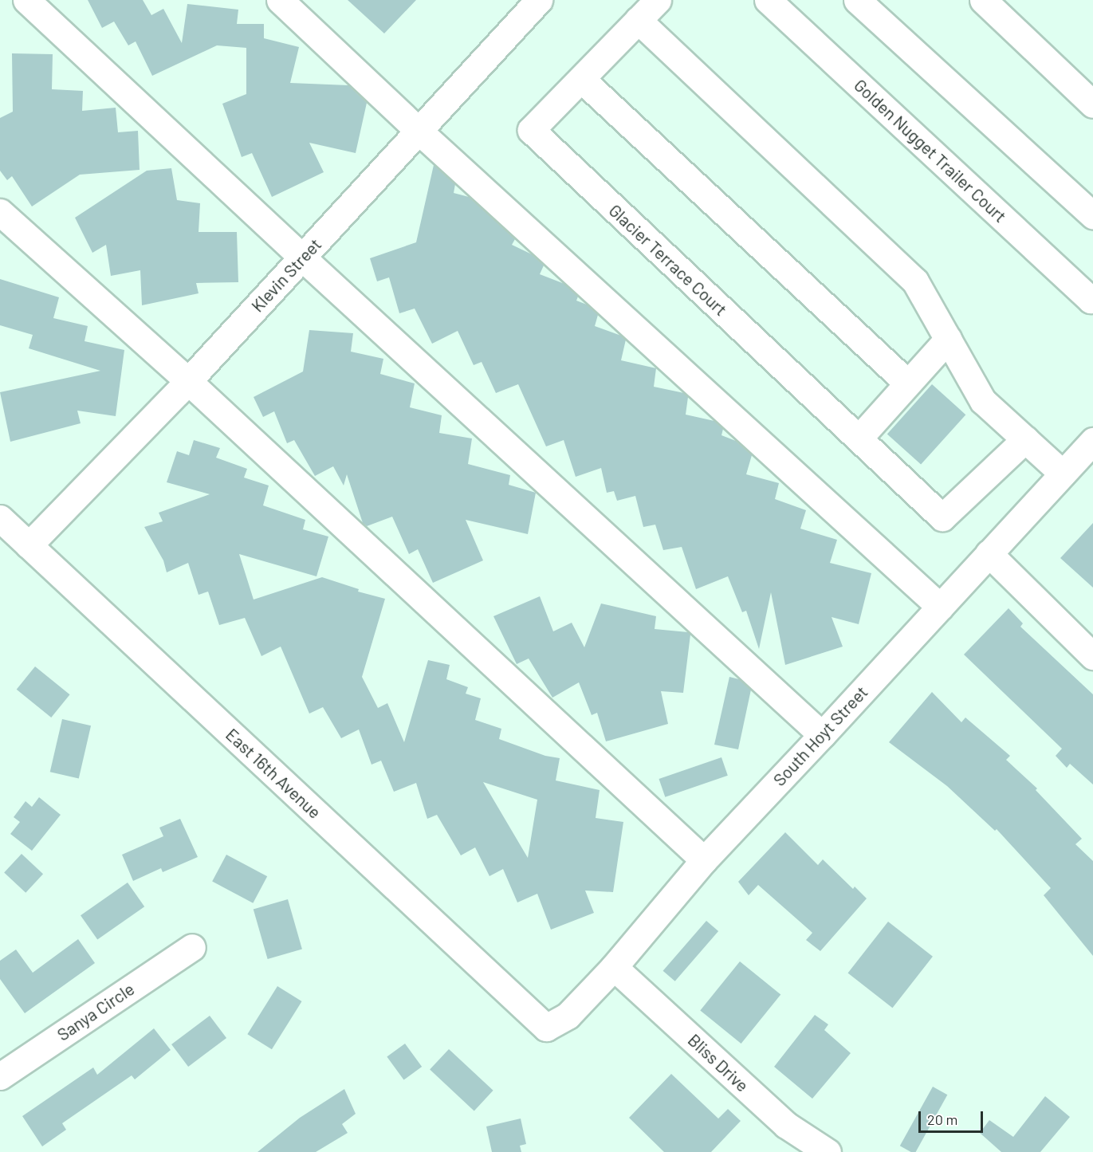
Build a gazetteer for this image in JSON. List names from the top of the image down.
{
  "streets": {
    "street": [
      "Golden Nugget Trailer Court",
      "Glacier Terrace Court",
      "Klevin Street",
      "South Hoyt Street",
      "East 16th Avenue",
      "Sanya Circle",
      "Bliss Drive"
    ]
  },
  "crossings": [
    ["Klevin Street", "East 16th Avenue"],
    ["South Hoyt Street", "East 16th Avenue"],
    ["South Hoyt Street", "Bliss Drive"]
  ],
  "scale_bar": "20 m"
}
